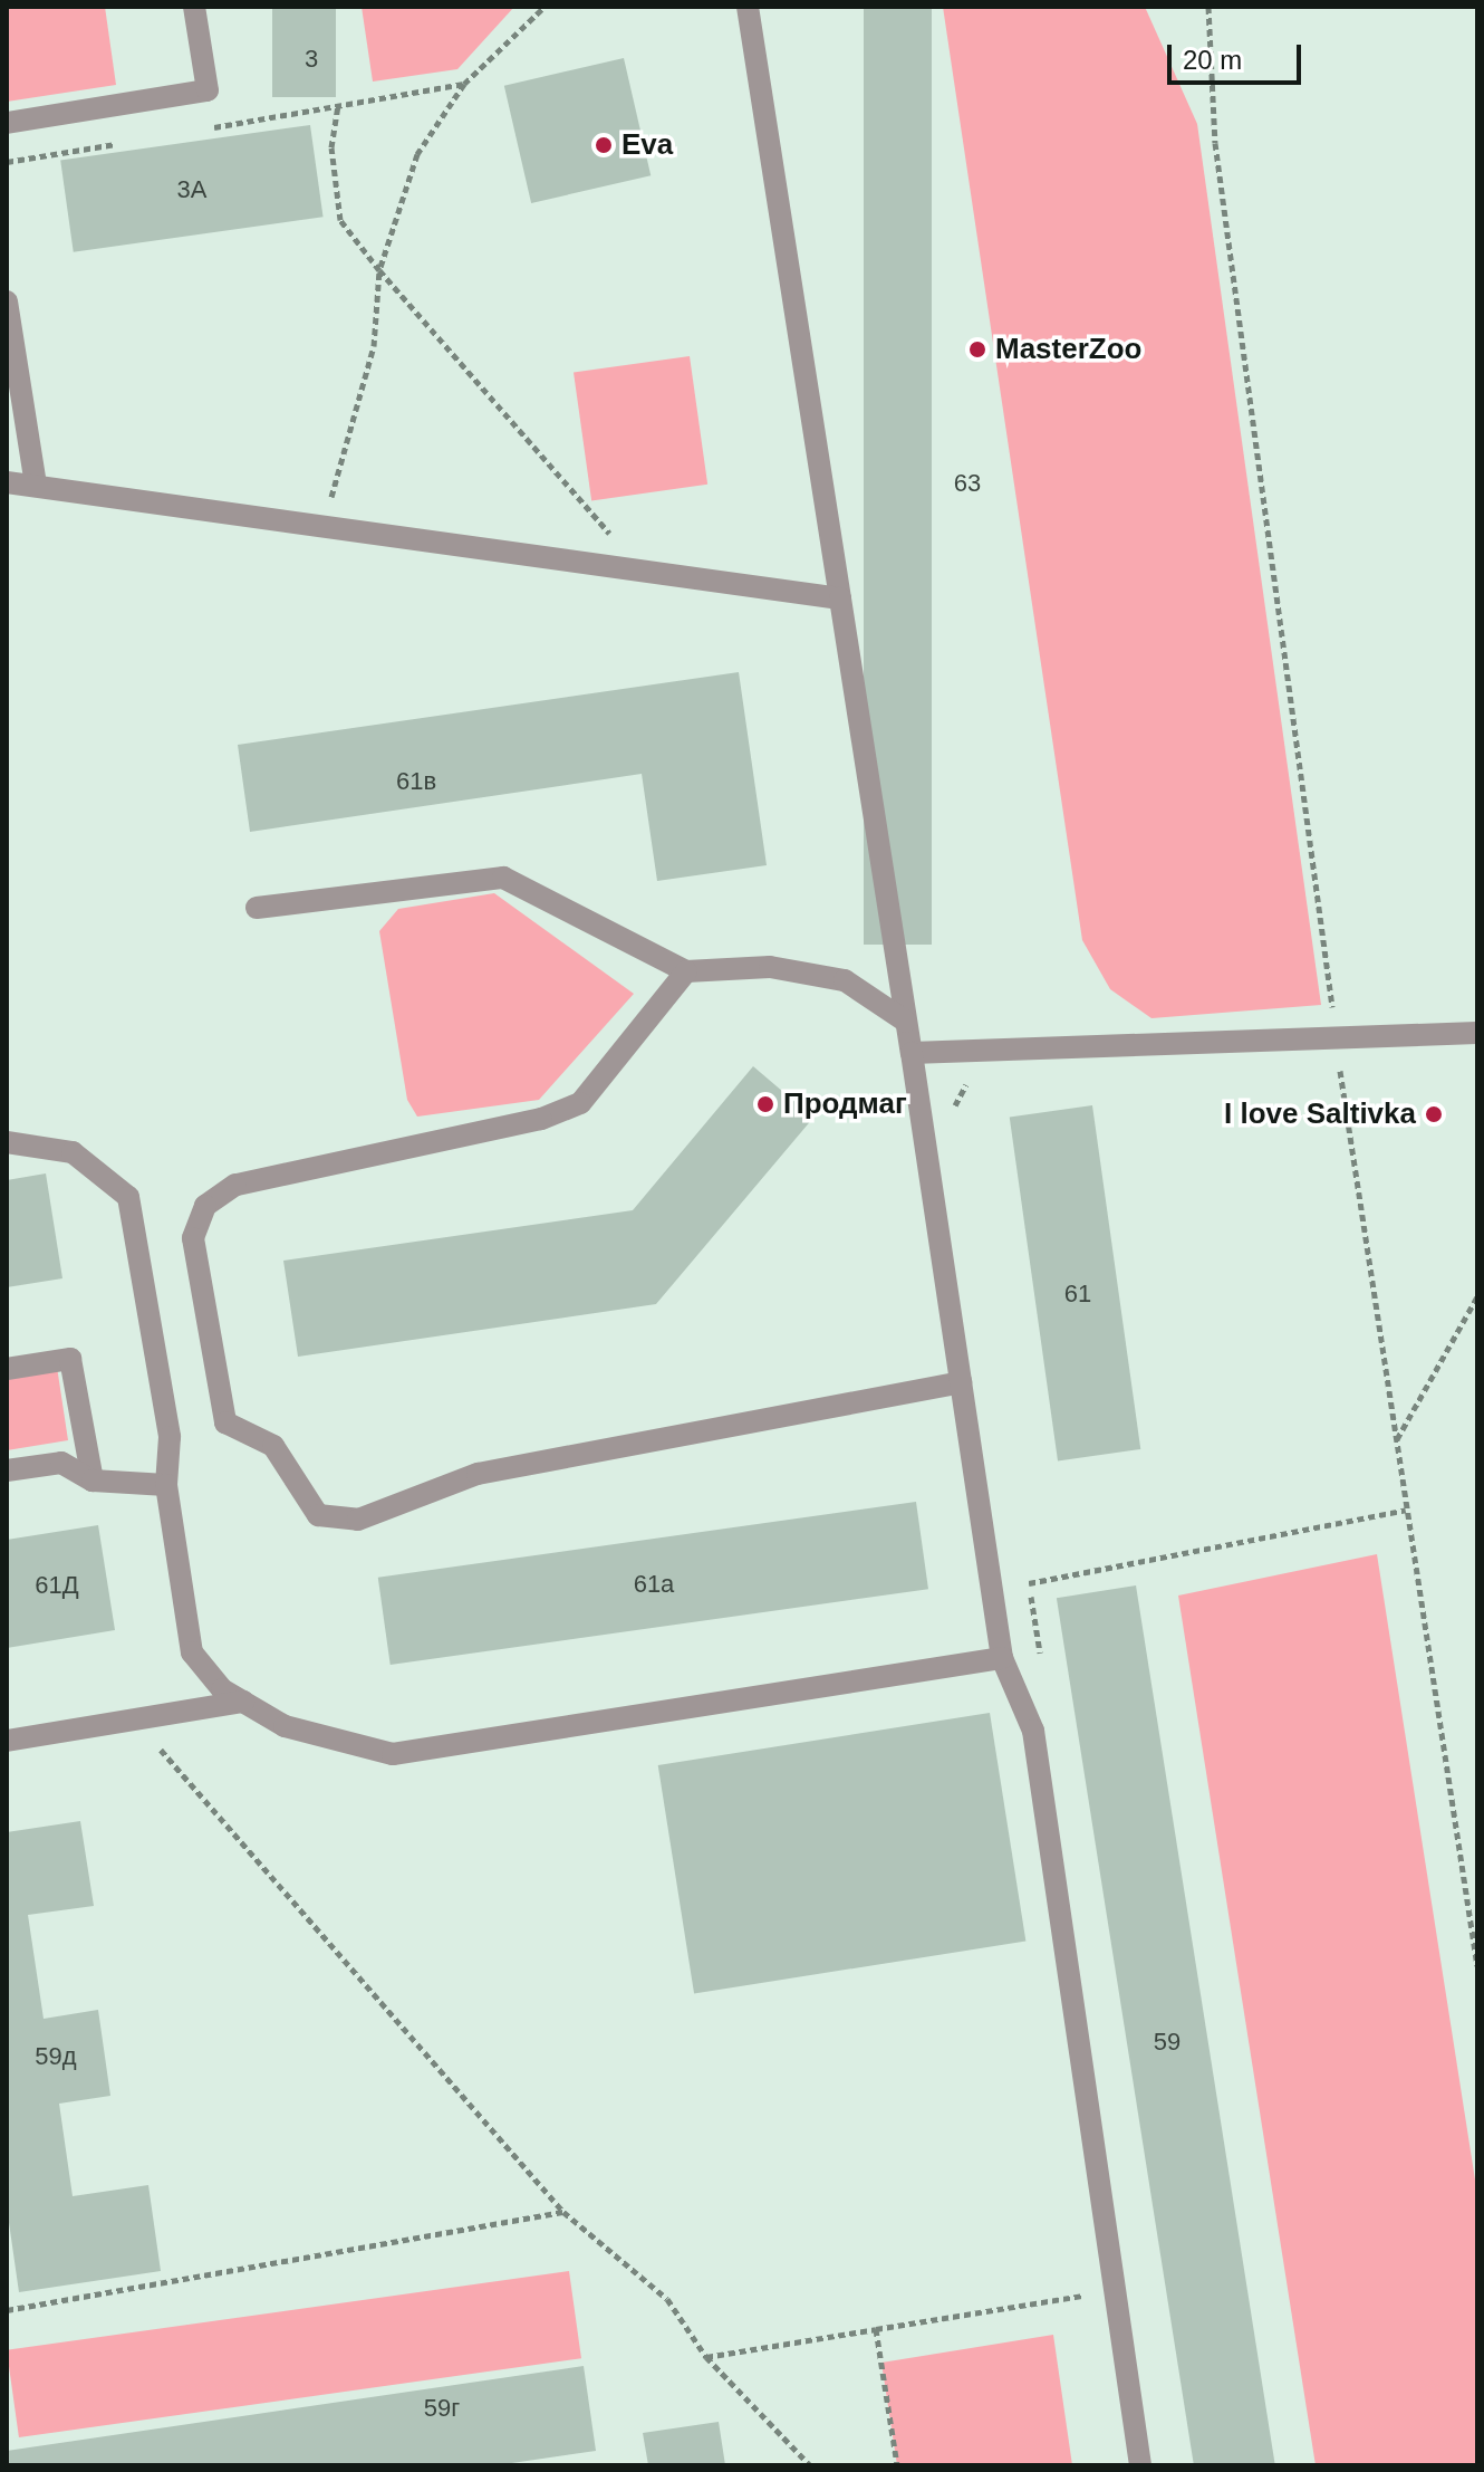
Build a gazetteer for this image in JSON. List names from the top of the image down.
{
  "places": [
    "Eva",
    "MasterZoo",
    "Продмаг",
    "I love Saltivka"
  ],
  "house_numbers": [
    "3",
    "3А",
    "63",
    "61в",
    "61",
    "61а",
    "61Д",
    "59",
    "59д",
    "59г"
  ],
  "scale_bar": "20 m"
}
